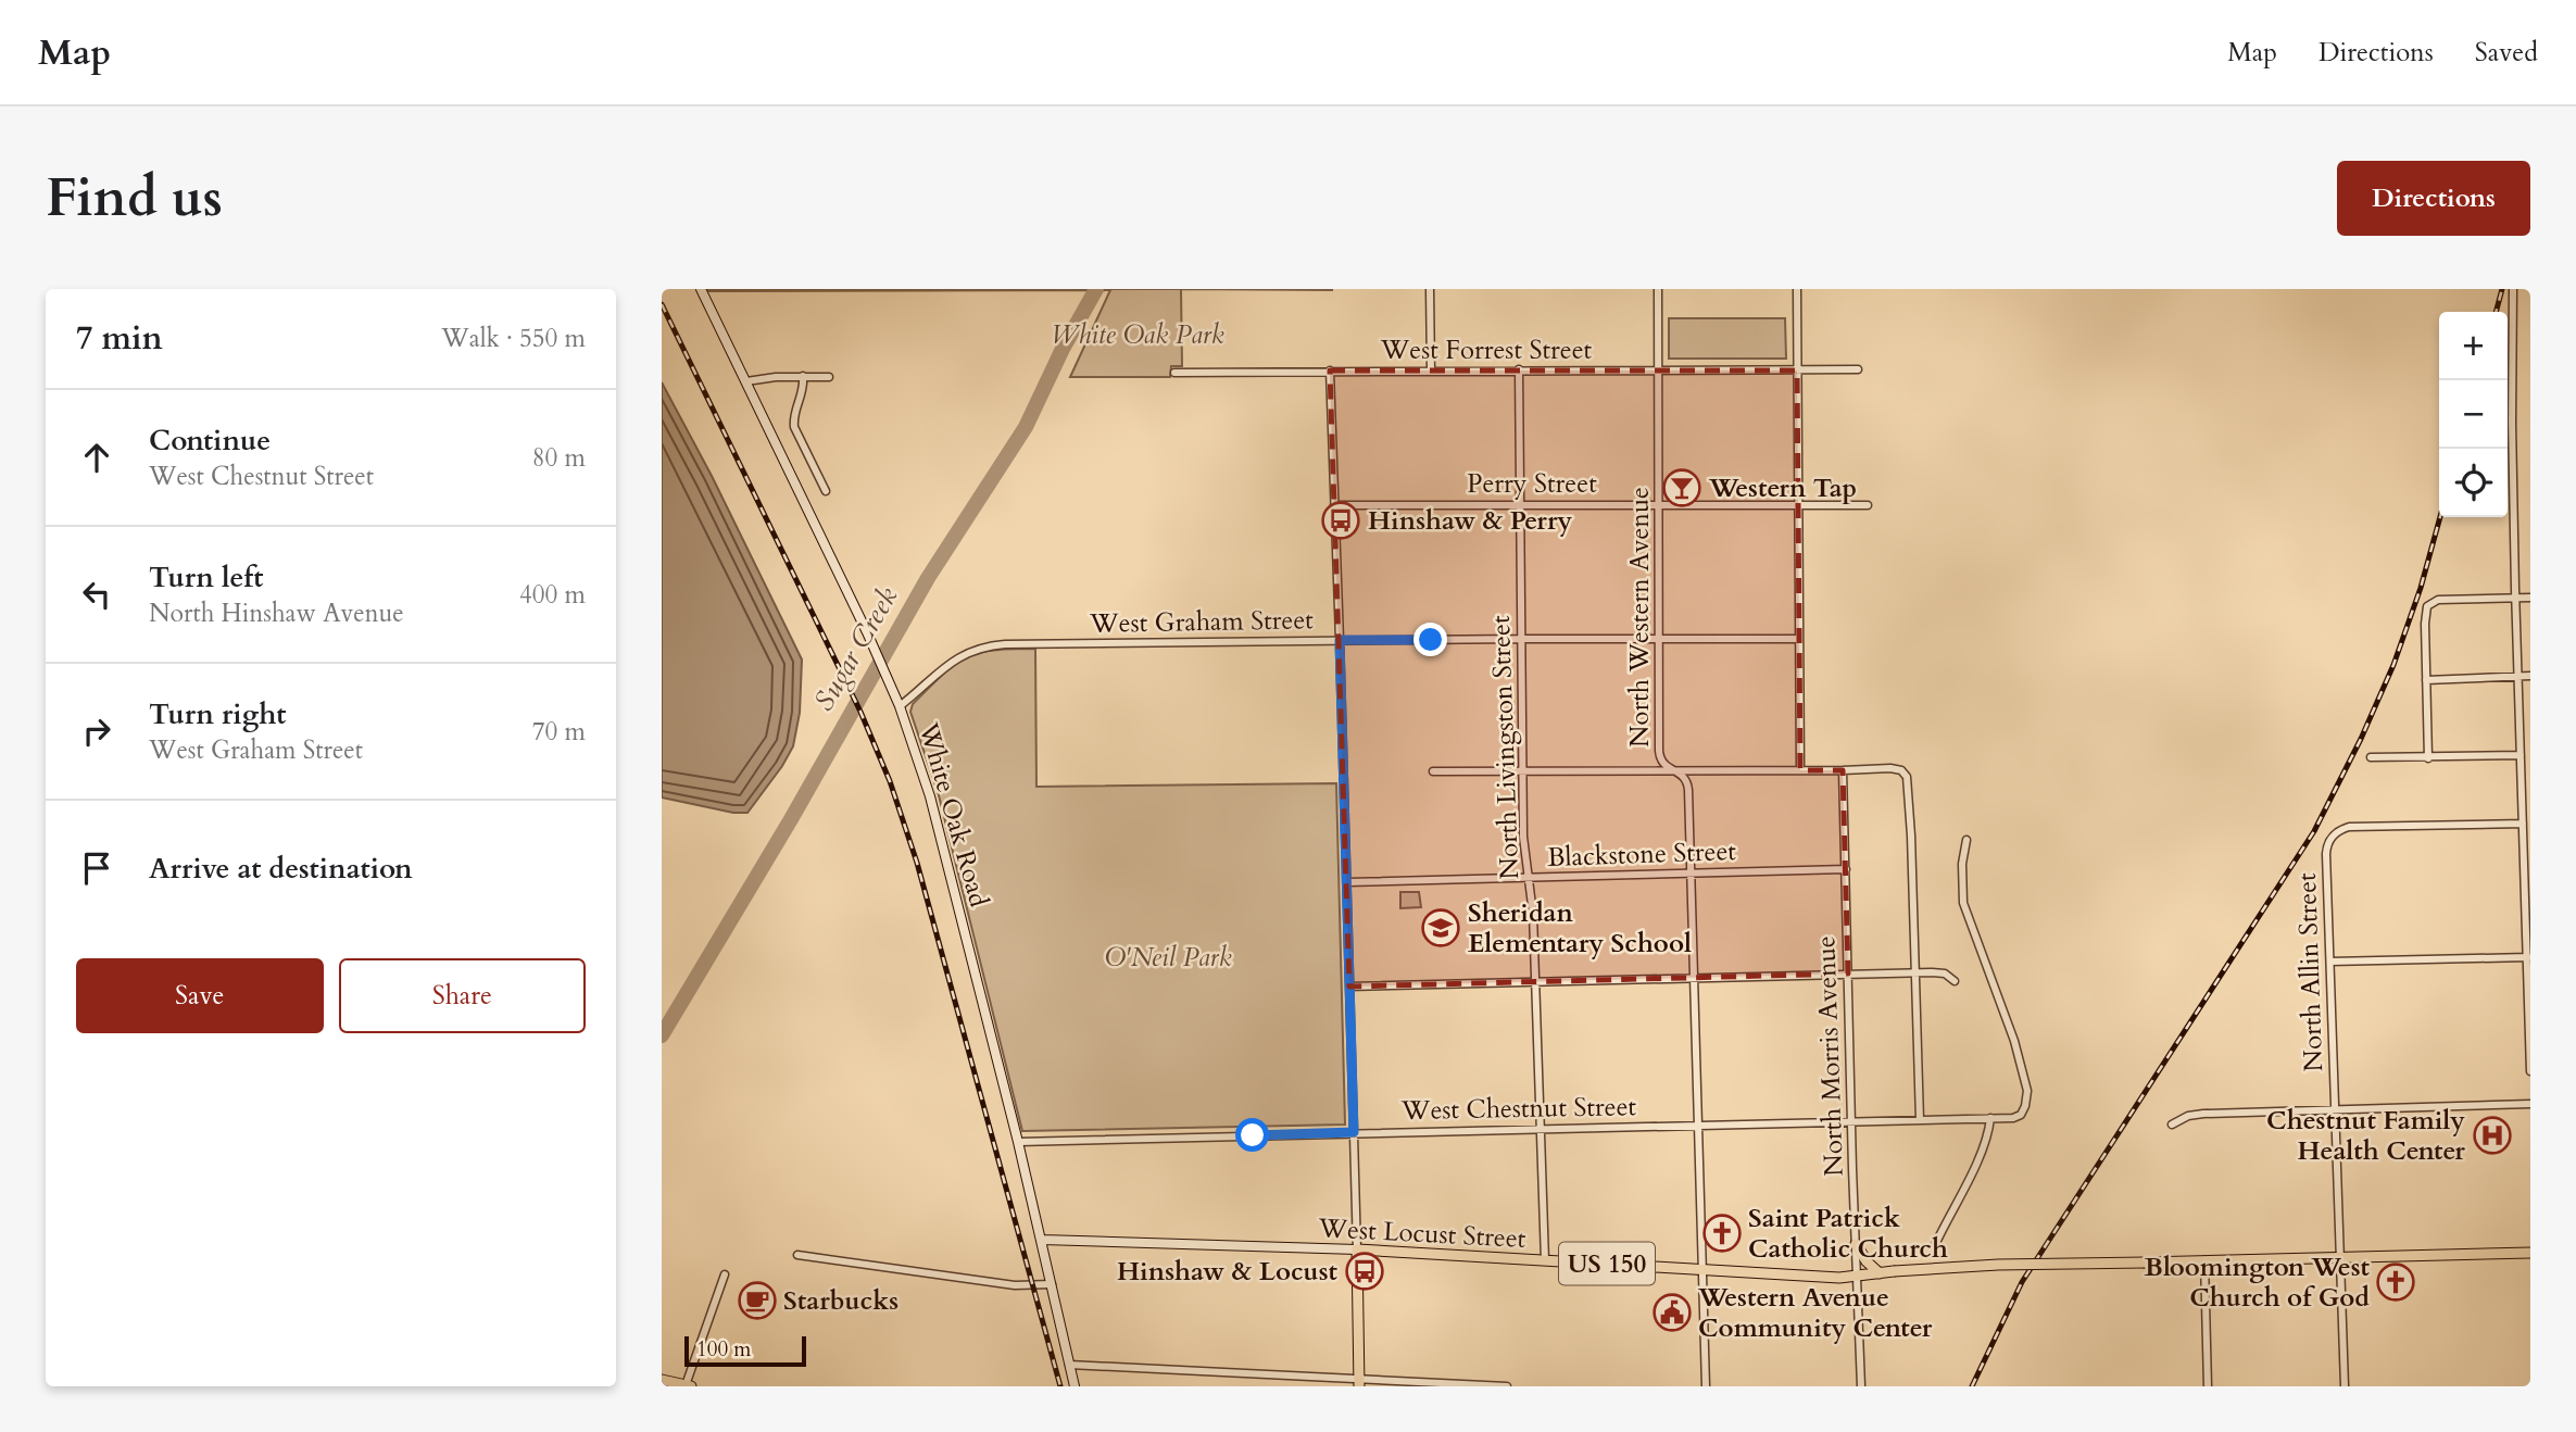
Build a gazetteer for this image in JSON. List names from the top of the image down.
{
  "streets": {
    "main road": ["West Locust Street", "US 150"],
    "street": [
      "West Forrest Street",
      "Perry Street",
      "North Western Avenue",
      "West Graham Street",
      "North Livingston Street",
      "White Oak Road",
      "Blackstone Street",
      "North Allin Street",
      "North Morris Avenue",
      "West Chestnut Street"
    ]
  },
  "crossings": [
    ["West Forrest Street", "North Western Avenue"],
    ["West Forrest Street", "North Livingston Street"],
    ["Perry Street", "North Western Avenue"],
    ["Perry Street", "North Livingston Street"],
    ["North Western Avenue", "West Graham Street"],
    ["North Western Avenue", "Blackstone Street"],
    ["North Western Avenue", "West Chestnut Street"],
    ["North Western Avenue", "West Locust Street"],
    ["West Graham Street", "North Livingston Street"],
    ["West Graham Street", "White Oak Road"],
    ["North Livingston Street", "Blackstone Street"],
    ["North Livingston Street", "West Chestnut Street"],
    ["North Livingston Street", "West Locust Street"],
    ["White Oak Road", "West Chestnut Street"],
    ["White Oak Road", "West Locust Street"],
    ["Blackstone Street", "North Morris Avenue"],
    ["North Allin Street", "West Locust Street"],
    ["North Morris Avenue", "West Chestnut Street"],
    ["North Morris Avenue", "West Locust Street"]
  ],
  "water": ["Sugar Creek"],
  "parks": ["White Oak Park", "O'Neil Park"],
  "places": {
    "bar": ["Western Tap"],
    "bus stop": ["Hinshaw & Perry", "Hinshaw & Locust"],
    "school or university": ["Sheridan Elementary School"],
    "hospital": ["Chestnut Family Health Center"],
    "church": ["Saint Patrick Catholic Church", "Bloomington West Church of God"],
    "cafe": ["Starbucks"],
    "public building": ["Western Avenue Community Center"]
  },
  "scale_bar": "100 m",
  "page": {
    "header": "Map",
    "nav": ["Map", "Directions", "Saved"],
    "buttons": [
      "Directions",
      ["Save", "Share"]
    ],
    "title": "Find us",
    "heading": ["7 min", "Walk · 550 m"],
    "map_buttons": ["+", "−"],
    "list": [
      ["Continue", "West Chestnut Street", "80 m"],
      ["Turn left", "North Hinshaw Avenue", "400 m"],
      ["Turn right", "West Graham Street", "70 m"],
      "Arrive at destination"
    ],
    "scale": "100 m"
  }
}
